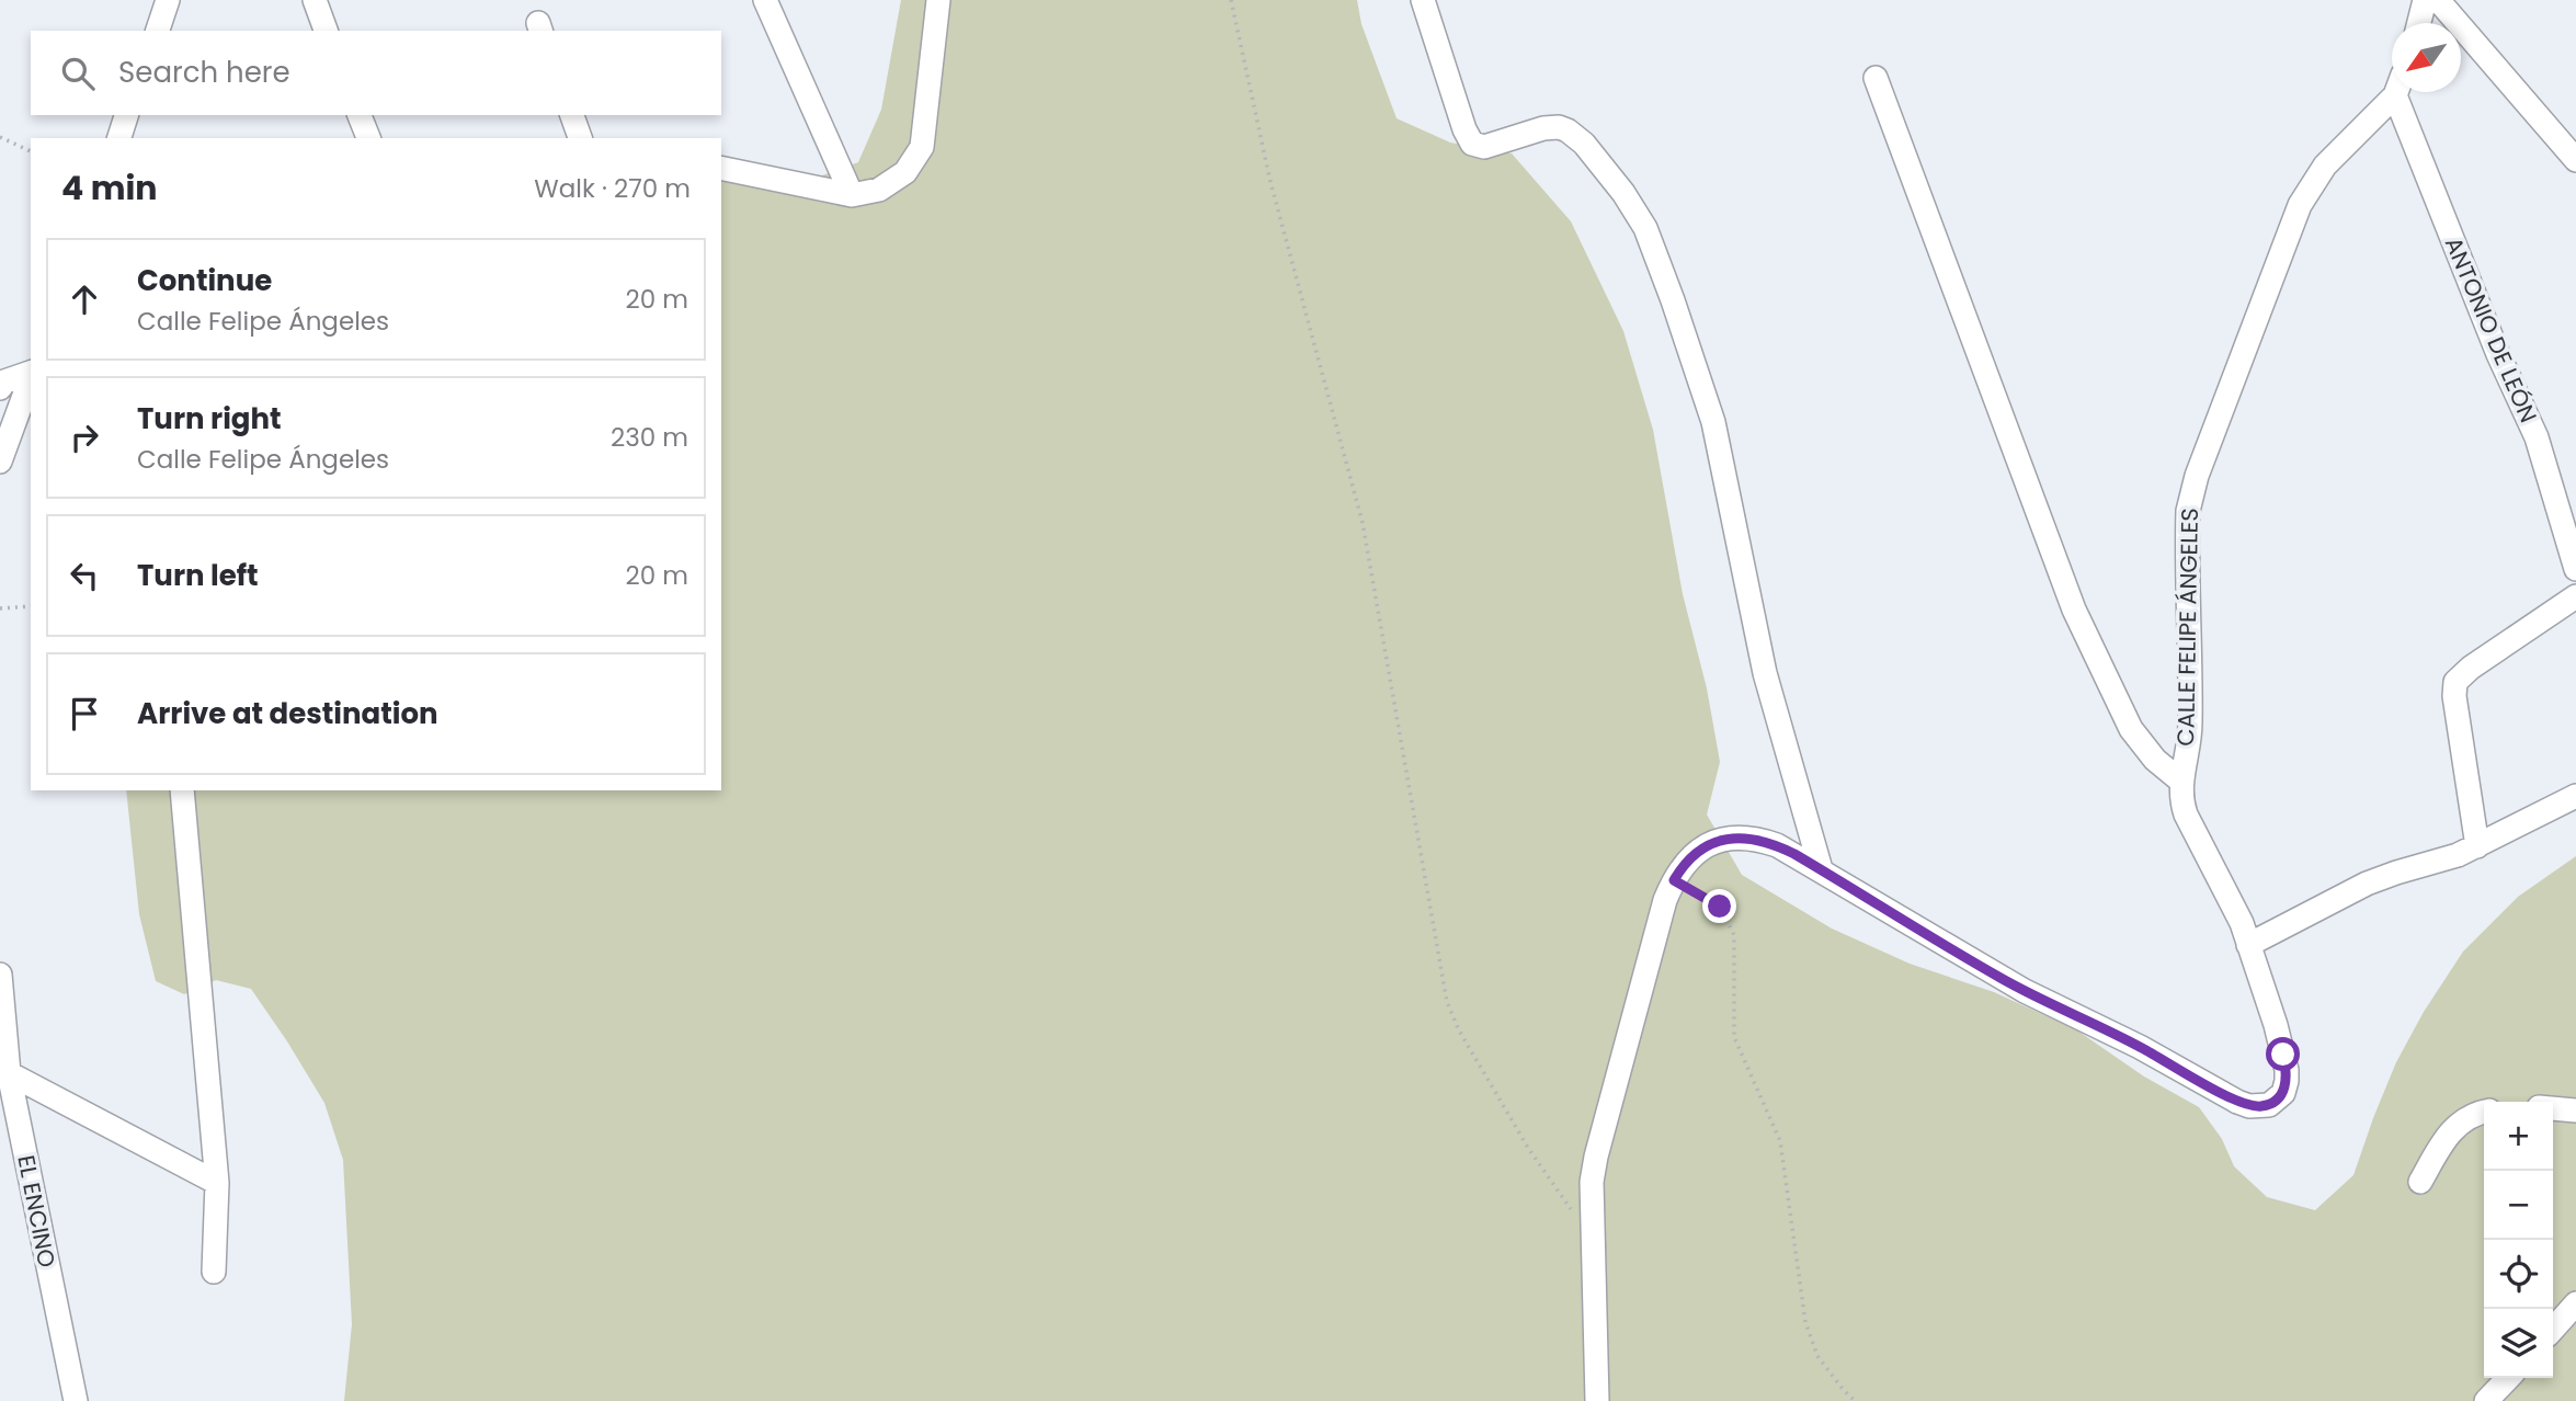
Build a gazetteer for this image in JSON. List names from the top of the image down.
{
  "streets": {
    "street": ["ANTONIO DE LEÓN", "CALLE FELIPE ÁNGELES", "EL ENCINO"]
  },
  "north": "bottom left",
  "page": {
    "search": "Search here",
    "heading": ["4 min", "Walk · 270 m"],
    "list": [
      ["Continue", "Calle Felipe Ángeles", "20 m"],
      ["Turn right", "Calle Felipe Ángeles", "230 m"],
      ["Turn left", "20 m"],
      "Arrive at destination"
    ],
    "map_buttons": ["+", "−"]
  }
}
